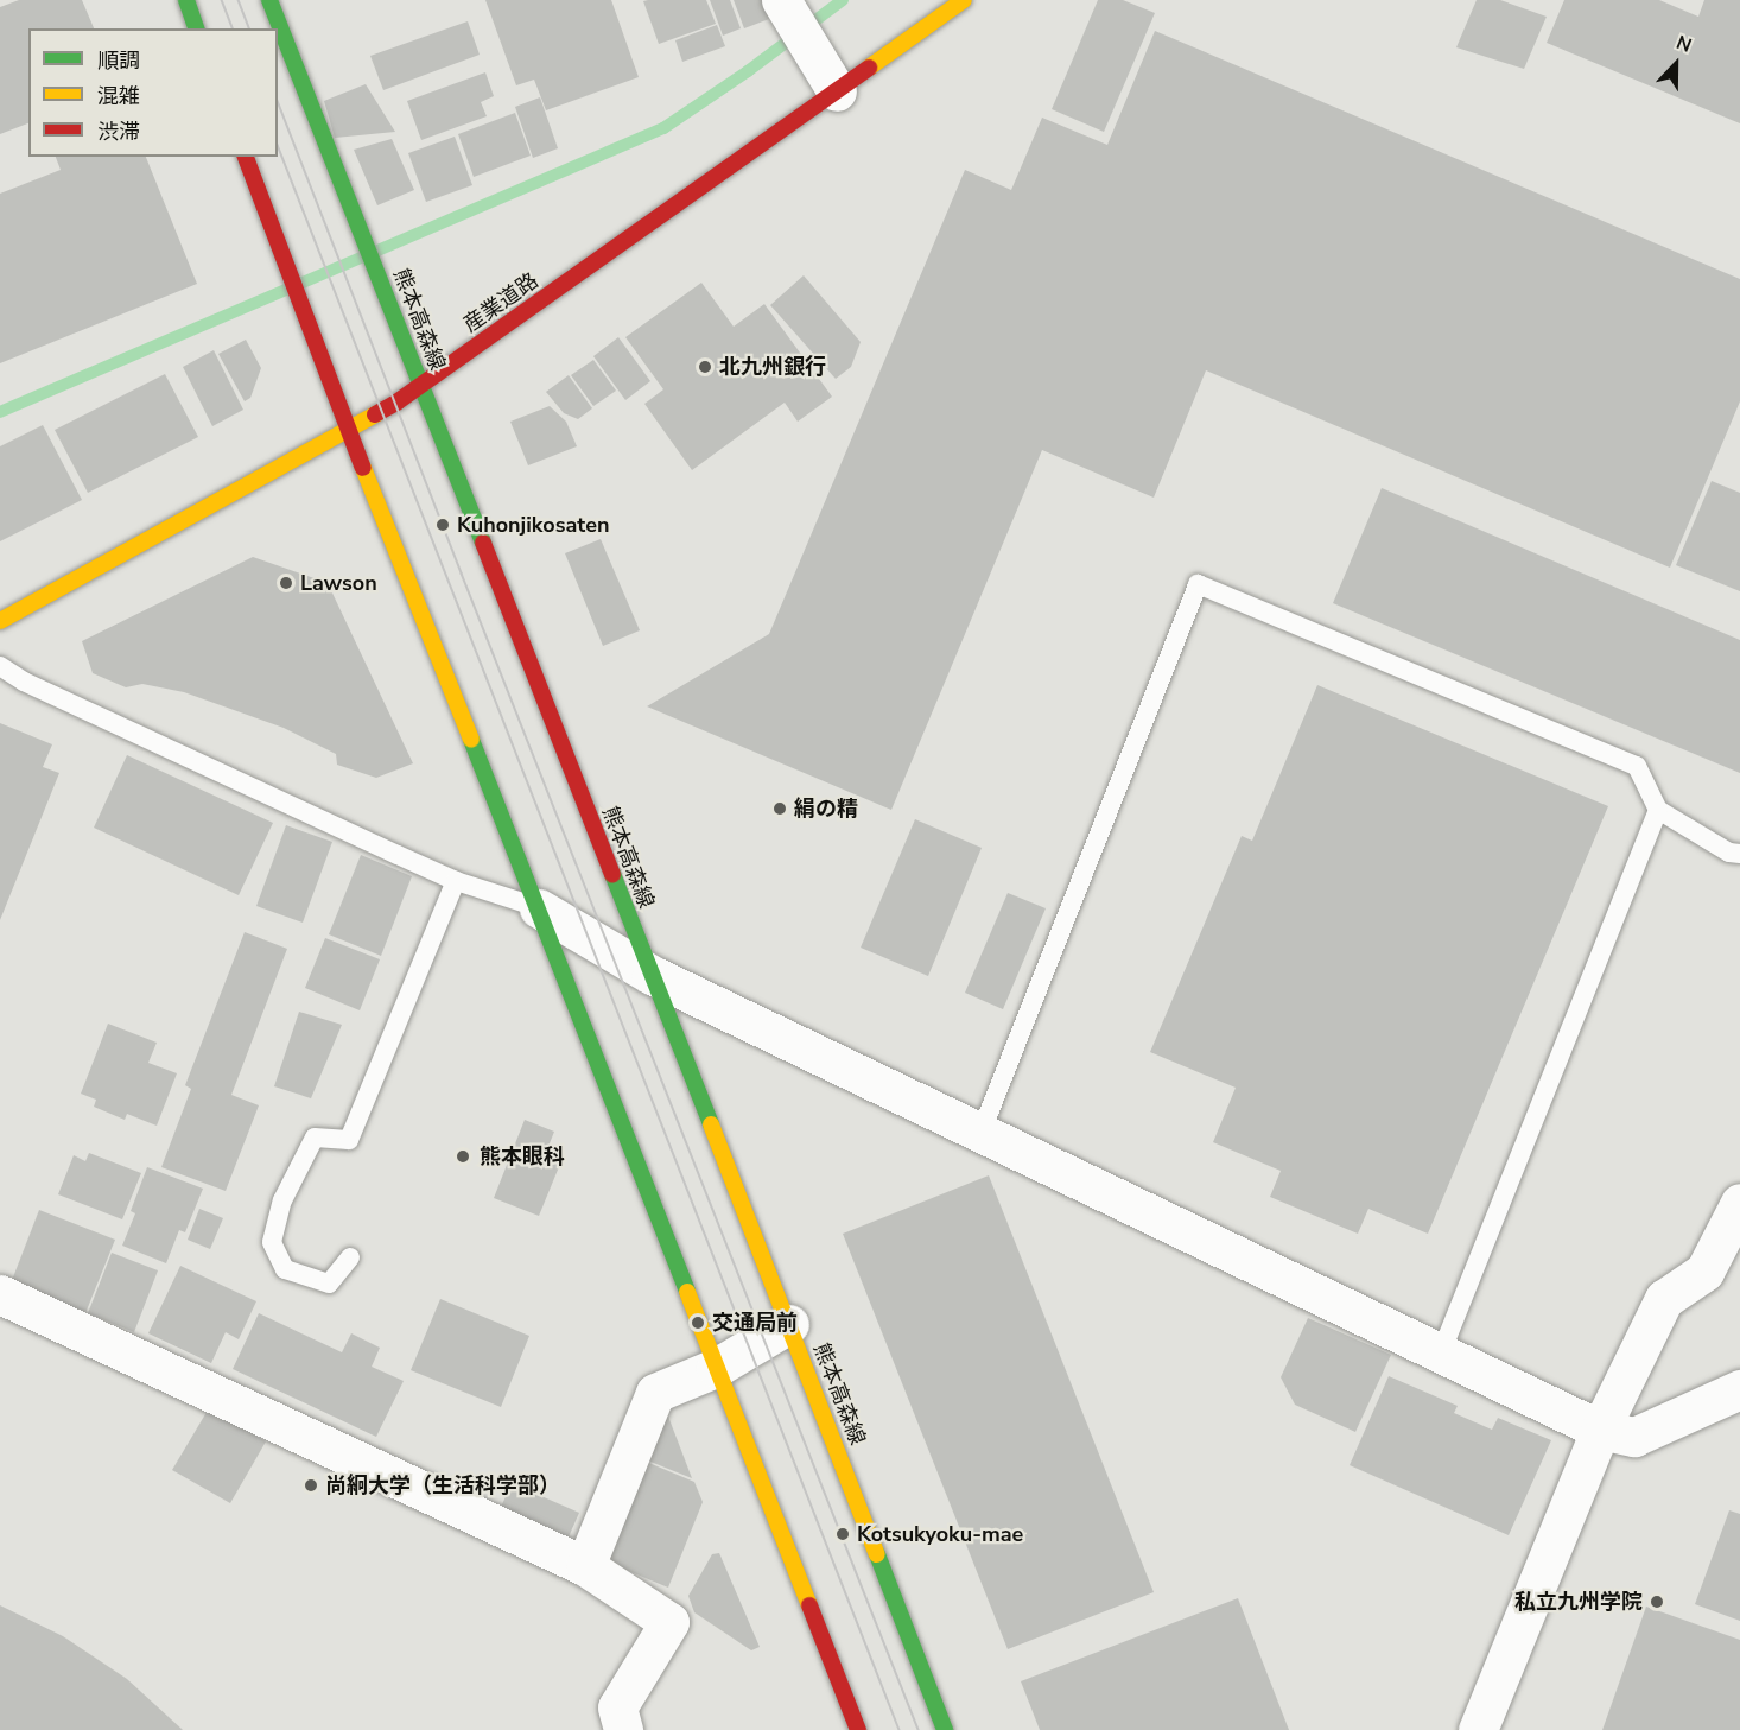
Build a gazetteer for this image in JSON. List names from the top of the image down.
{
  "streets": {
    "main road": ["産業道路", "熊本高森線"]
  },
  "crossings": [
    ["産業道路", "熊本高森線"]
  ],
  "places": [
    "北九州銀行",
    "Kuhonjikosaten",
    "Lawson",
    "絹の精",
    "熊本眼科",
    "交通局前",
    "尚絅大学（生活科学部）",
    "Kotsukyoku-mae",
    "私立九州学院"
  ],
  "legend": ["順調", "混雑", "渋滞"],
  "north": "top"
}
